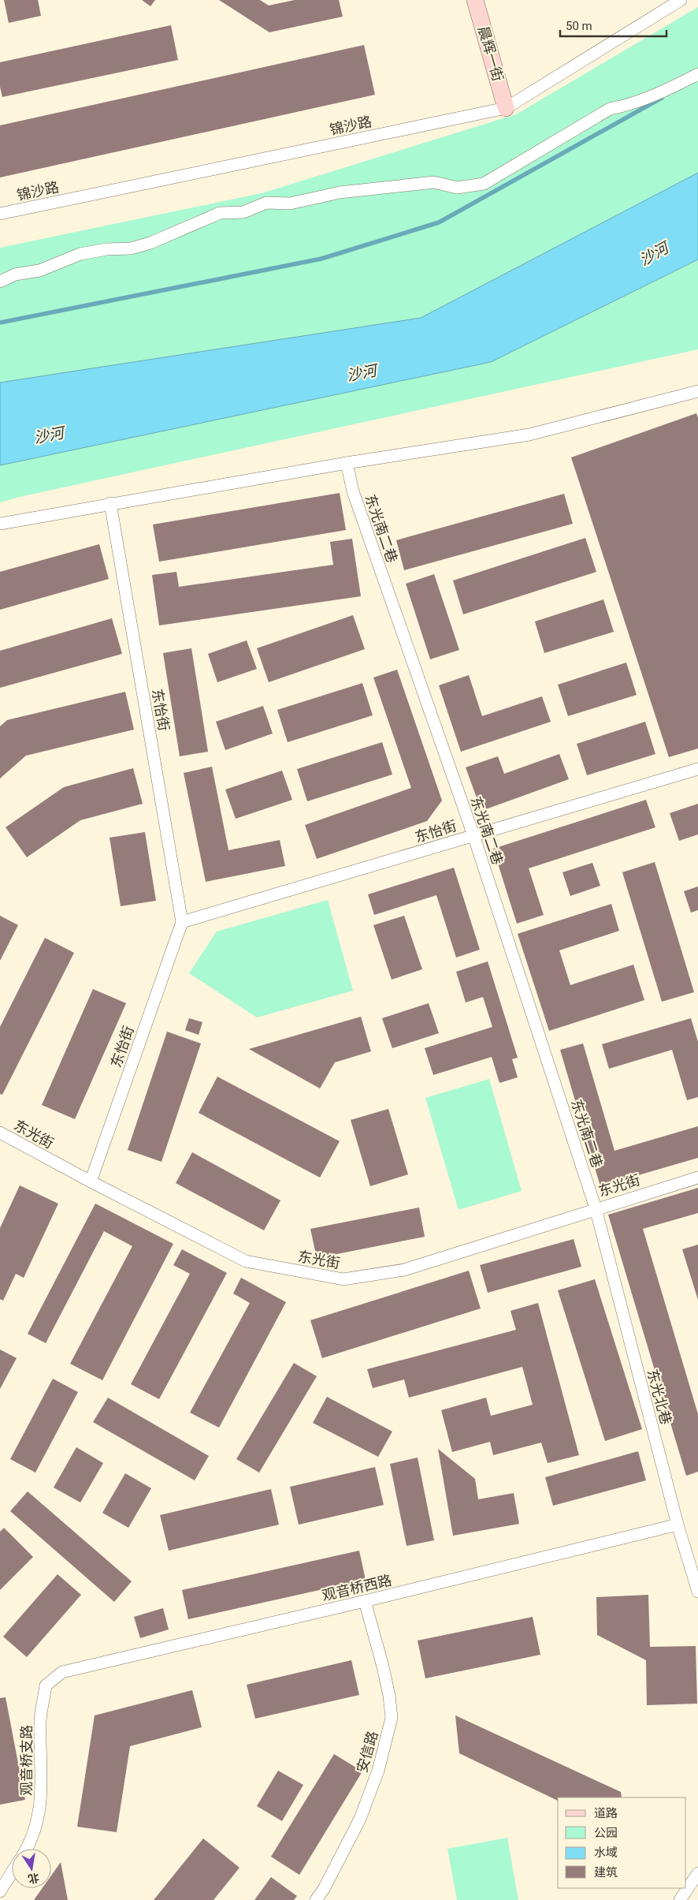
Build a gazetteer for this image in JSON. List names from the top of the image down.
{
  "streets": {
    "street": [
      "晨辉一街",
      "锦沙路",
      "东光南二巷",
      "东怡街",
      "东光街",
      "东光北巷",
      "观音桥西路",
      "安信路",
      "观音桥支路"
    ]
  },
  "crossings": [
    ["晨辉一街", "锦沙路"],
    ["东光南二巷", "东怡街"],
    ["东光南二巷", "东光街"],
    ["东光南二巷", "东光北巷"],
    ["东怡街", "东光街"],
    ["东光街", "东光北巷"],
    ["东光北巷", "观音桥西路"],
    ["观音桥西路", "安信路"],
    ["观音桥西路", "观音桥支路"]
  ],
  "water": ["沙河"],
  "legend": [
    "道路",
    "公园",
    "水域",
    "建筑"
  ],
  "scale_bar": "50 m",
  "north": "bottom"
}
